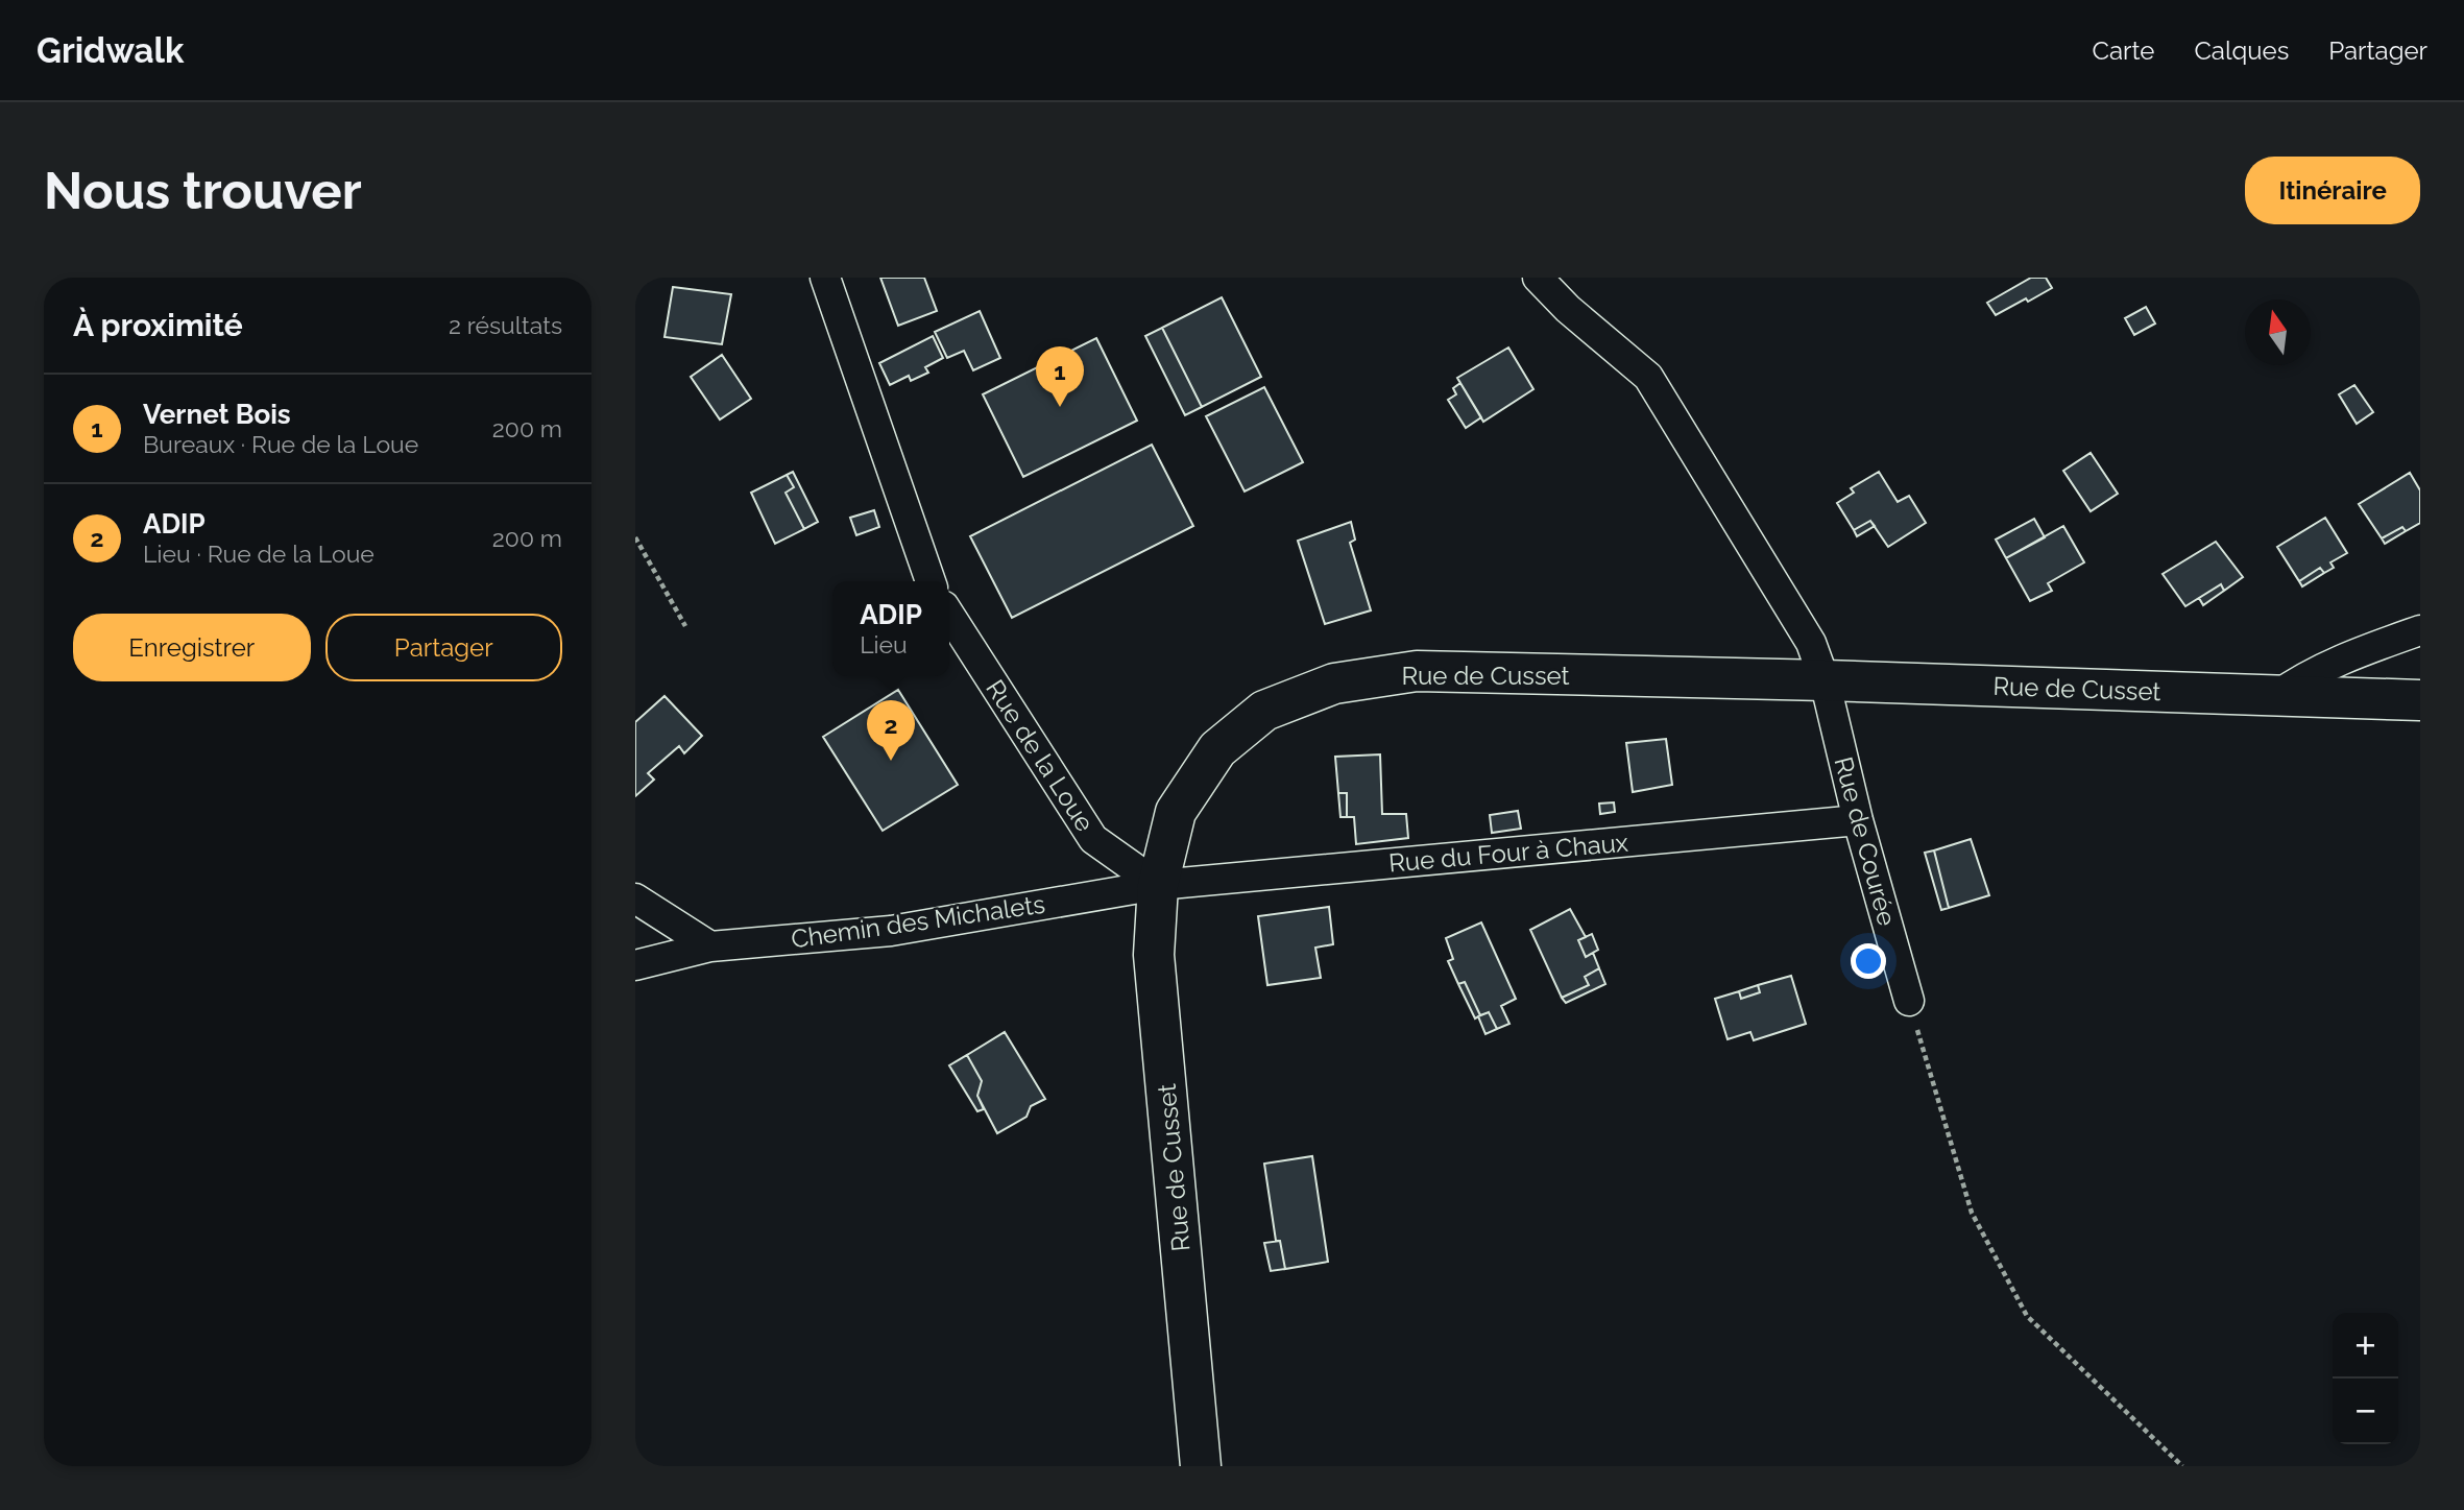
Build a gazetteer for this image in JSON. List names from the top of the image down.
{
  "streets": {
    "street": [
      "Rue de Cusset",
      "Rue de la Loue",
      "Rue de Courée",
      "Rue du Four à Chaux",
      "Chemin des Michalets"
    ]
  },
  "crossings": [
    ["Rue de Cusset", "Rue de la Loue"],
    ["Rue de Cusset", "Rue de Courée"],
    ["Rue de Cusset", "Rue du Four à Chaux"],
    ["Rue de Cusset", "Chemin des Michalets"],
    ["Rue de la Loue", "Rue du Four à Chaux"],
    ["Rue de la Loue", "Chemin des Michalets"],
    ["Rue de Courée", "Rue du Four à Chaux"],
    ["Rue du Four à Chaux", "Chemin des Michalets"]
  ],
  "north": "top",
  "page": {
    "header": "Gridwalk",
    "nav": ["Carte", "Calques", "Partager"],
    "buttons": [
      "Itinéraire",
      ["Enregistrer", "Partager"]
    ],
    "title": "Nous trouver",
    "heading": ["À proximité", "2 résultats"],
    "pins": ["1", "2"],
    "list": [
      {
        "mark": "1",
        "name": "Vernet Bois",
        "note": "Bureaux · Rue de la Loue",
        "value": "200 m"
      },
      {
        "mark": "2",
        "name": "ADIP",
        "note": "Lieu · Rue de la Loue",
        "value": "200 m"
      }
    ],
    "popup": ["ADIP", "Lieu"],
    "map_buttons": ["+", "−"]
  }
}
